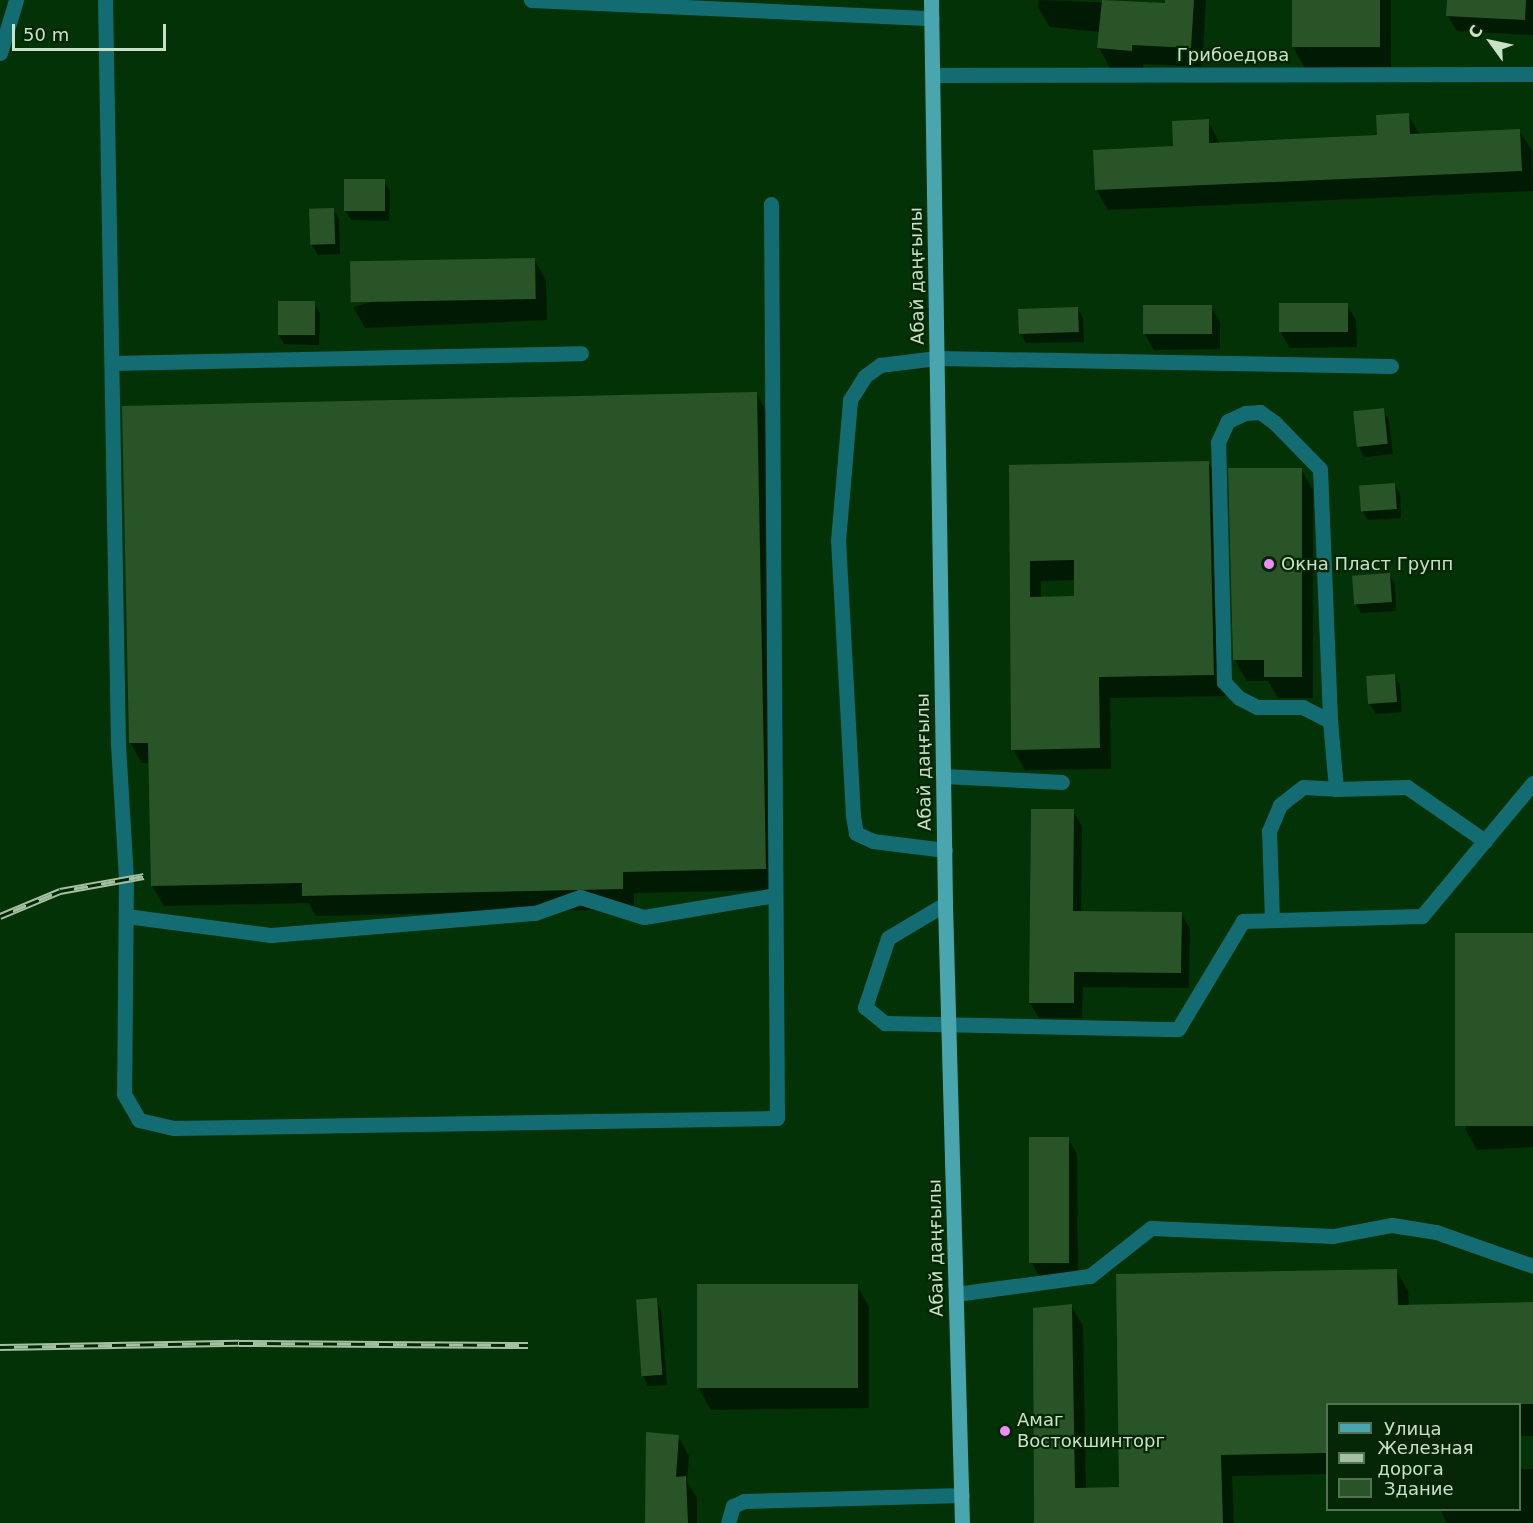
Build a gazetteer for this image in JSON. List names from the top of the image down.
{
  "streets": {
    "main road": ["Абай даңғылы"],
    "street": ["Грибоедова"]
  },
  "crossings": [
    ["Грибоедова", "Абай даңғылы"]
  ],
  "places": ["Окна Пласт Групп", "Амаг Востокшинторг"],
  "legend": ["Улица", "Железная дорога", "Здание"],
  "scale_bar": "50 m",
  "north": "top left"
}
